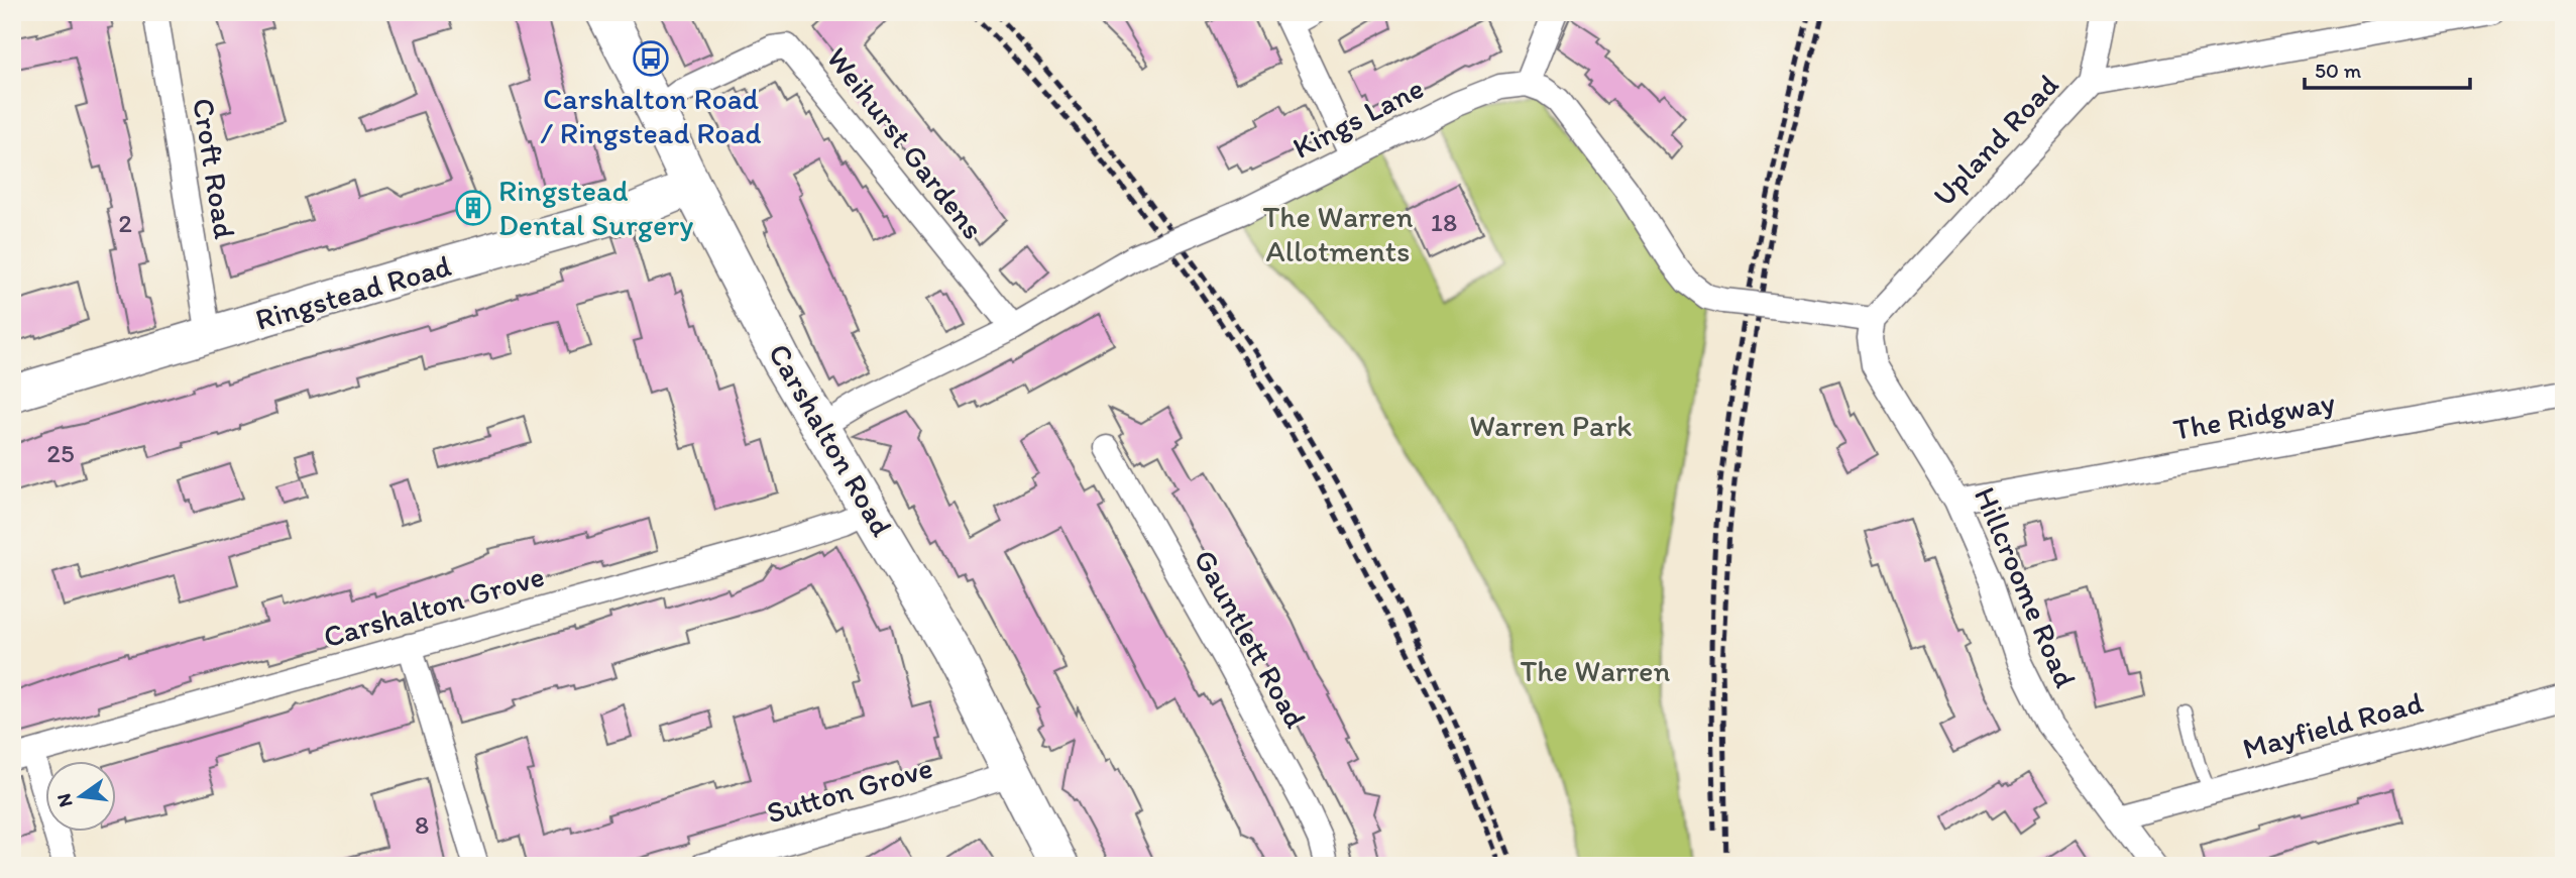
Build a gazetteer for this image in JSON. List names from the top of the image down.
{
  "streets": {
    "highway": ["Carshalton Road"],
    "street": [
      "Kings Lane",
      "Upland Road",
      "Weihurst Gardens",
      "Croft Road",
      "Ringstead Road",
      "The Ridgway",
      "Hillcroome Road",
      "Carshalton Grove",
      "Gauntlett Road",
      "Mayfield Road",
      "Sutton Grove"
    ]
  },
  "crossings": [
    ["Kings Lane", "Weihurst Gardens"],
    ["Kings Lane", "Carshalton Road"],
    ["Upland Road", "Hillcroome Road"],
    ["Weihurst Gardens", "Carshalton Road"],
    ["Croft Road", "Ringstead Road"],
    ["Ringstead Road", "Carshalton Road"],
    ["The Ridgway", "Hillcroome Road"],
    ["Carshalton Road", "Carshalton Grove"],
    ["Carshalton Road", "Sutton Grove"],
    ["Hillcroome Road", "Mayfield Road"]
  ],
  "parks": ["The Warren Allotments", "Warren Park", "The Warren"],
  "places": {
    "bus stop": ["Carshalton Road / Ringstead Road"],
    "building": ["Ringstead Dental Surgery"]
  },
  "house_numbers": [
    "18",
    "2",
    "25",
    "8"
  ],
  "scale_bar": "50 m",
  "north": "left"
}
